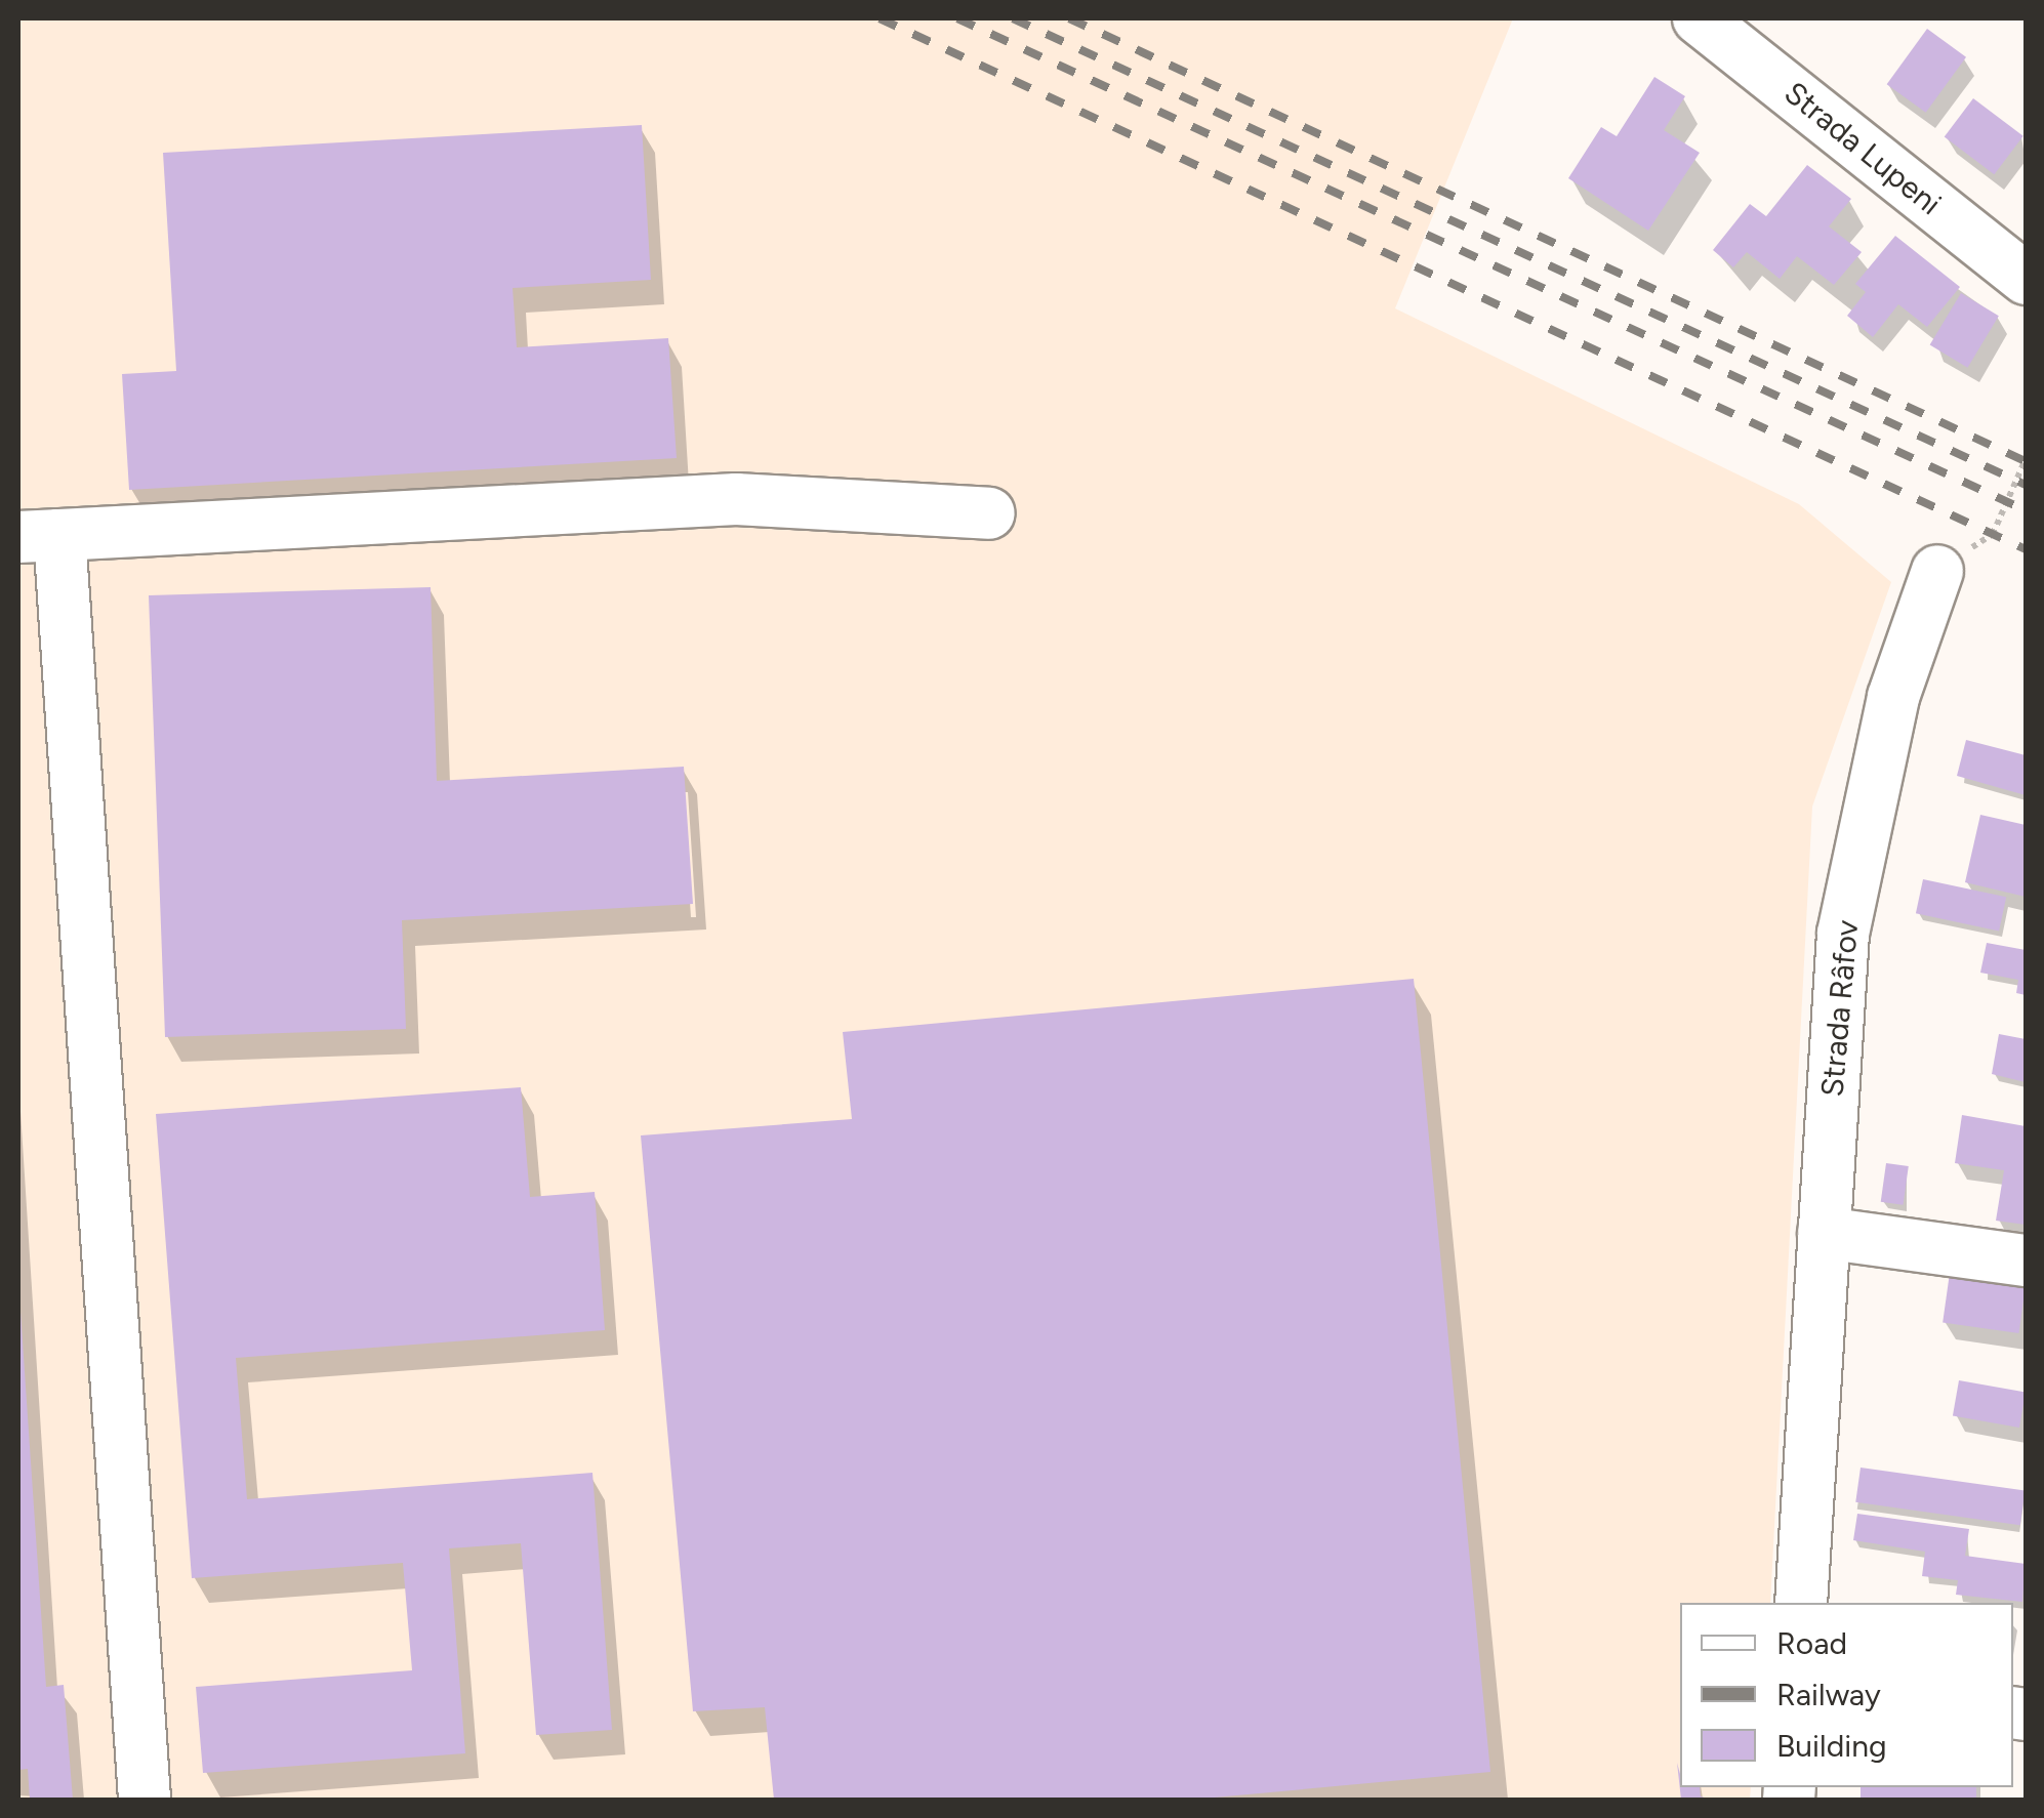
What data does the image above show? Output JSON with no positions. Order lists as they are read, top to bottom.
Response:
{
  "streets": {
    "street": ["Strada Lupeni", "Strada Râfov"]
  },
  "legend": ["Road", "Railway", "Building"]
}
